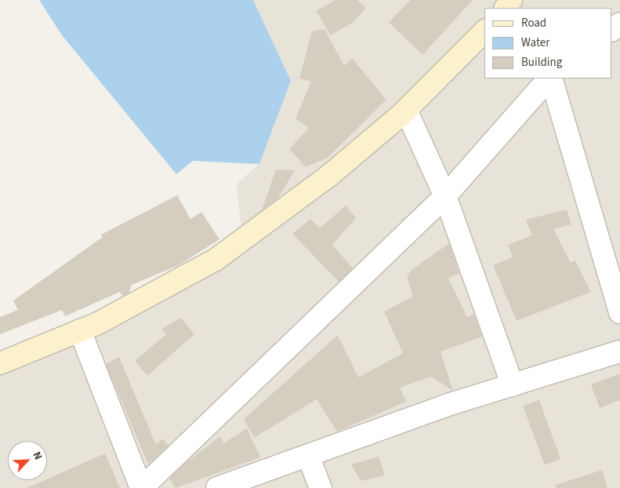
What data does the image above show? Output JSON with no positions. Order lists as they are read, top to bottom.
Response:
{
  "legend": ["Road", "Water", "Building"],
  "north": "top right"
}
